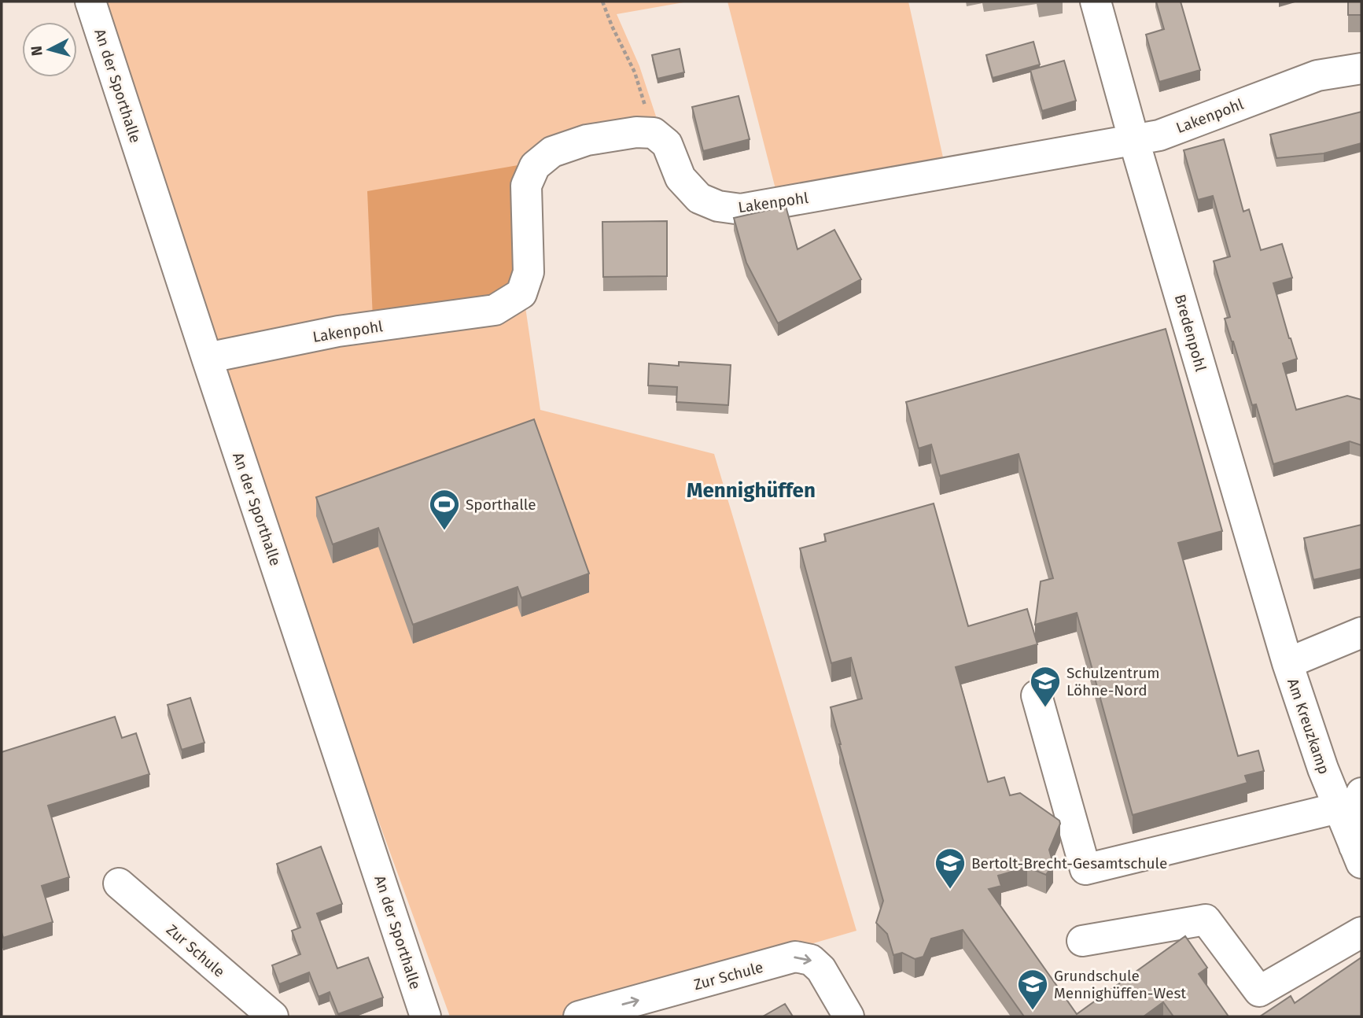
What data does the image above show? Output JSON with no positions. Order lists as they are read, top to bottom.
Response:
{
  "streets": {
    "street": [
      "An der Sporthalle",
      "Lakenpohl",
      "Bredenpohl",
      "Am Kreuzkamp",
      "Zur Schule"
    ]
  },
  "crossings": [
    ["An der Sporthalle", "Lakenpohl"],
    ["Lakenpohl", "Bredenpohl"],
    ["Bredenpohl", "Am Kreuzkamp"]
  ],
  "one_way": ["Zur Schule"],
  "districts": ["Mennighüffen"],
  "places": {
    "sports": ["Sporthalle"],
    "school or university": ["Schulzentrum Löhne-Nord", "Bertolt-Brecht-Gesamtschule", "Grundschule Mennighüffen-West"]
  },
  "north": "left"
}
